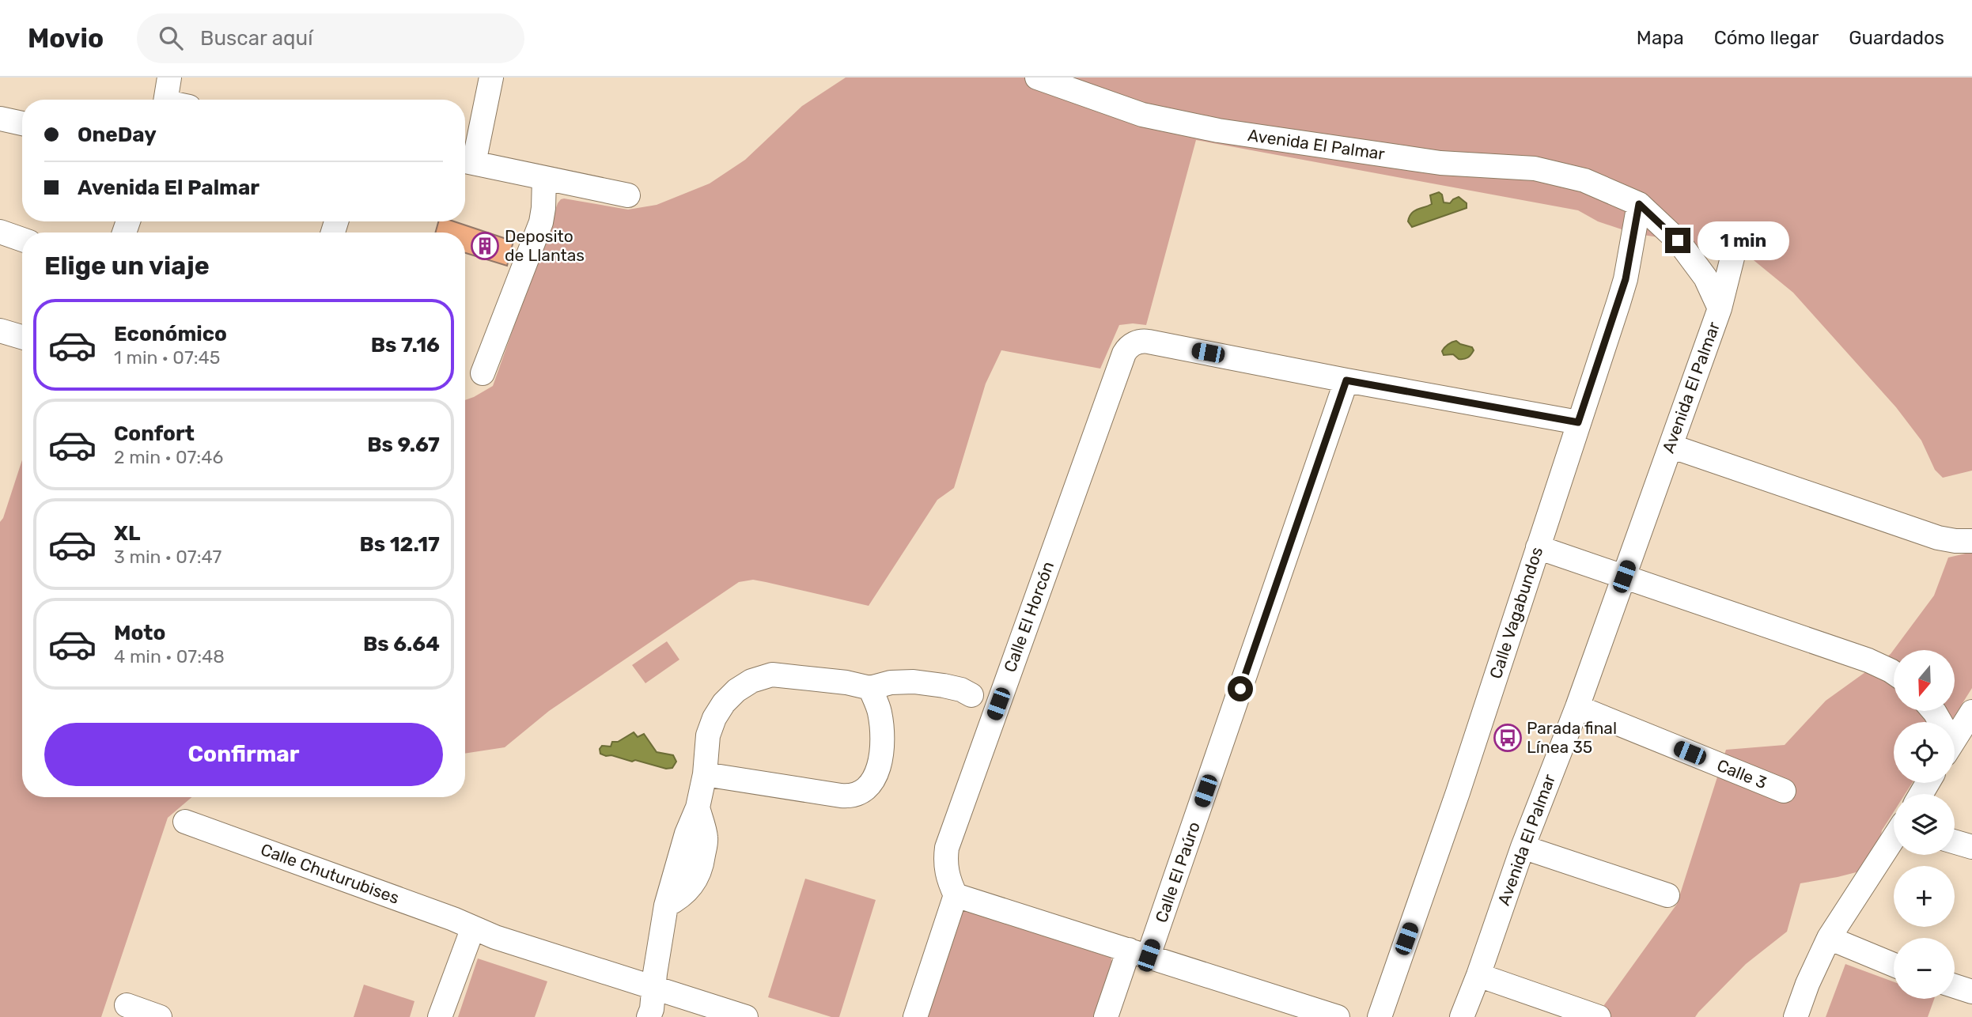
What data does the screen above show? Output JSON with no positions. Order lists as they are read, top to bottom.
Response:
{
  "streets": {
    "street": [
      "Avenida El Palmar",
      "Calle Vagabundos",
      "Calle El Horcón",
      "Calle 3",
      "Calle El Paúro",
      "Calle Chuturubises"
    ]
  },
  "crossings": [
    ["Avenida El Palmar", "Calle Vagabundos"],
    ["Avenida El Palmar", "Calle 3"],
    ["Calle El Horcón", "Calle El Paúro"]
  ],
  "places": {
    "building": ["Deposito de Llantas"],
    "bus stop": ["Parada final Línea 35"]
  },
  "north": "bottom",
  "page": {
    "header": "Movio",
    "search": "Buscar aquí",
    "nav": ["Mapa", "Cómo llegar", "Guardados"],
    "banner": ["OneDay", "Avenida El Palmar"],
    "bubble": "1 min",
    "heading": "Elige un viaje",
    "list": [
      {
        "name": "Económico",
        "note": "1 min · 07:45",
        "value": "Bs 7.16"
      },
      {
        "name": "Confort",
        "note": "2 min · 07:46",
        "value": "Bs 9.67"
      },
      {
        "name": "XL",
        "note": "3 min · 07:47",
        "value": "Bs 12.17"
      },
      {
        "name": "Moto",
        "note": "4 min · 07:48",
        "value": "Bs 6.64"
      }
    ],
    "map_buttons": ["+", "−"],
    "buttons": "Confirmar"
  }
}
